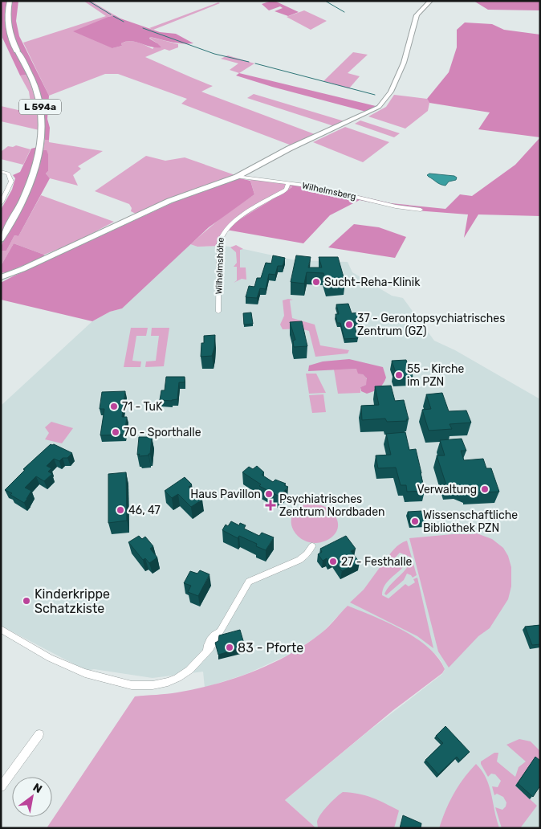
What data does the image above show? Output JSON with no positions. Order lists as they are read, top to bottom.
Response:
{
  "streets": {
    "highway": ["L 594a"],
    "street": ["Wilhelmsberg", "Wilhelmshöhe"]
  },
  "crossings": [
    ["Wilhelmsberg", "Wilhelmshöhe"]
  ],
  "places": {
    "other": [
      "Sucht-Reha-Klinik",
      "37 - Gerontopsychiatrisches Zentrum (GZ)",
      "55 - Kirche im PZN",
      "71 - TuK",
      "70 - Sporthalle",
      "Verwaltung",
      "Haus Pavillon",
      "46, 47",
      "Wissenschaftliche Bibliothek PZN",
      "27 - Festhalle",
      "Kinderkrippe Schatzkiste",
      "83 - Pforte"
    ],
    "health": ["Psychiatrisches Zentrum Nordbaden"]
  },
  "north": "top right"
}
